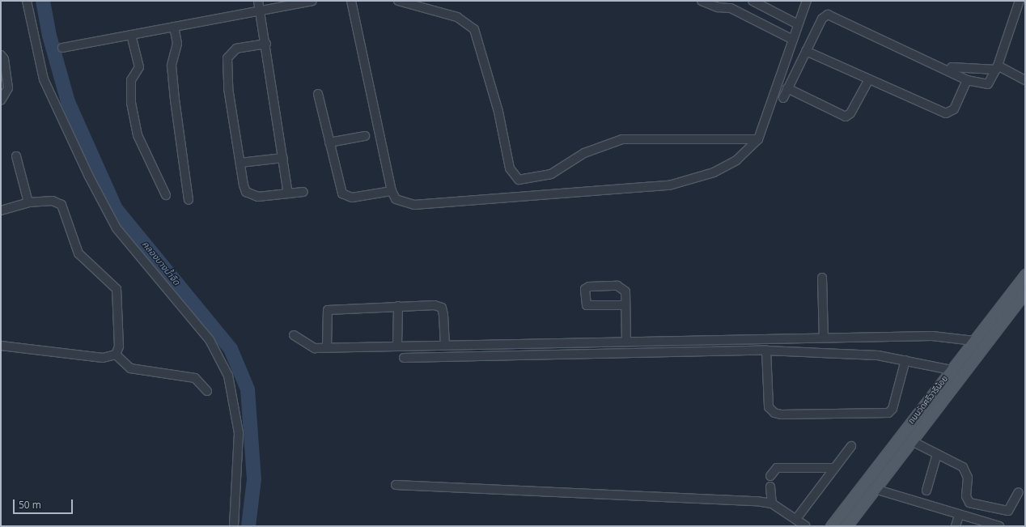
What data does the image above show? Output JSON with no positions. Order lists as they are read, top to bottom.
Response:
{
  "streets": {
    "main road": ["ถนนวัดศรีวารีน้อย"]
  },
  "water": ["คลองบางน้ำจืด"],
  "scale_bar": "50 m"
}
